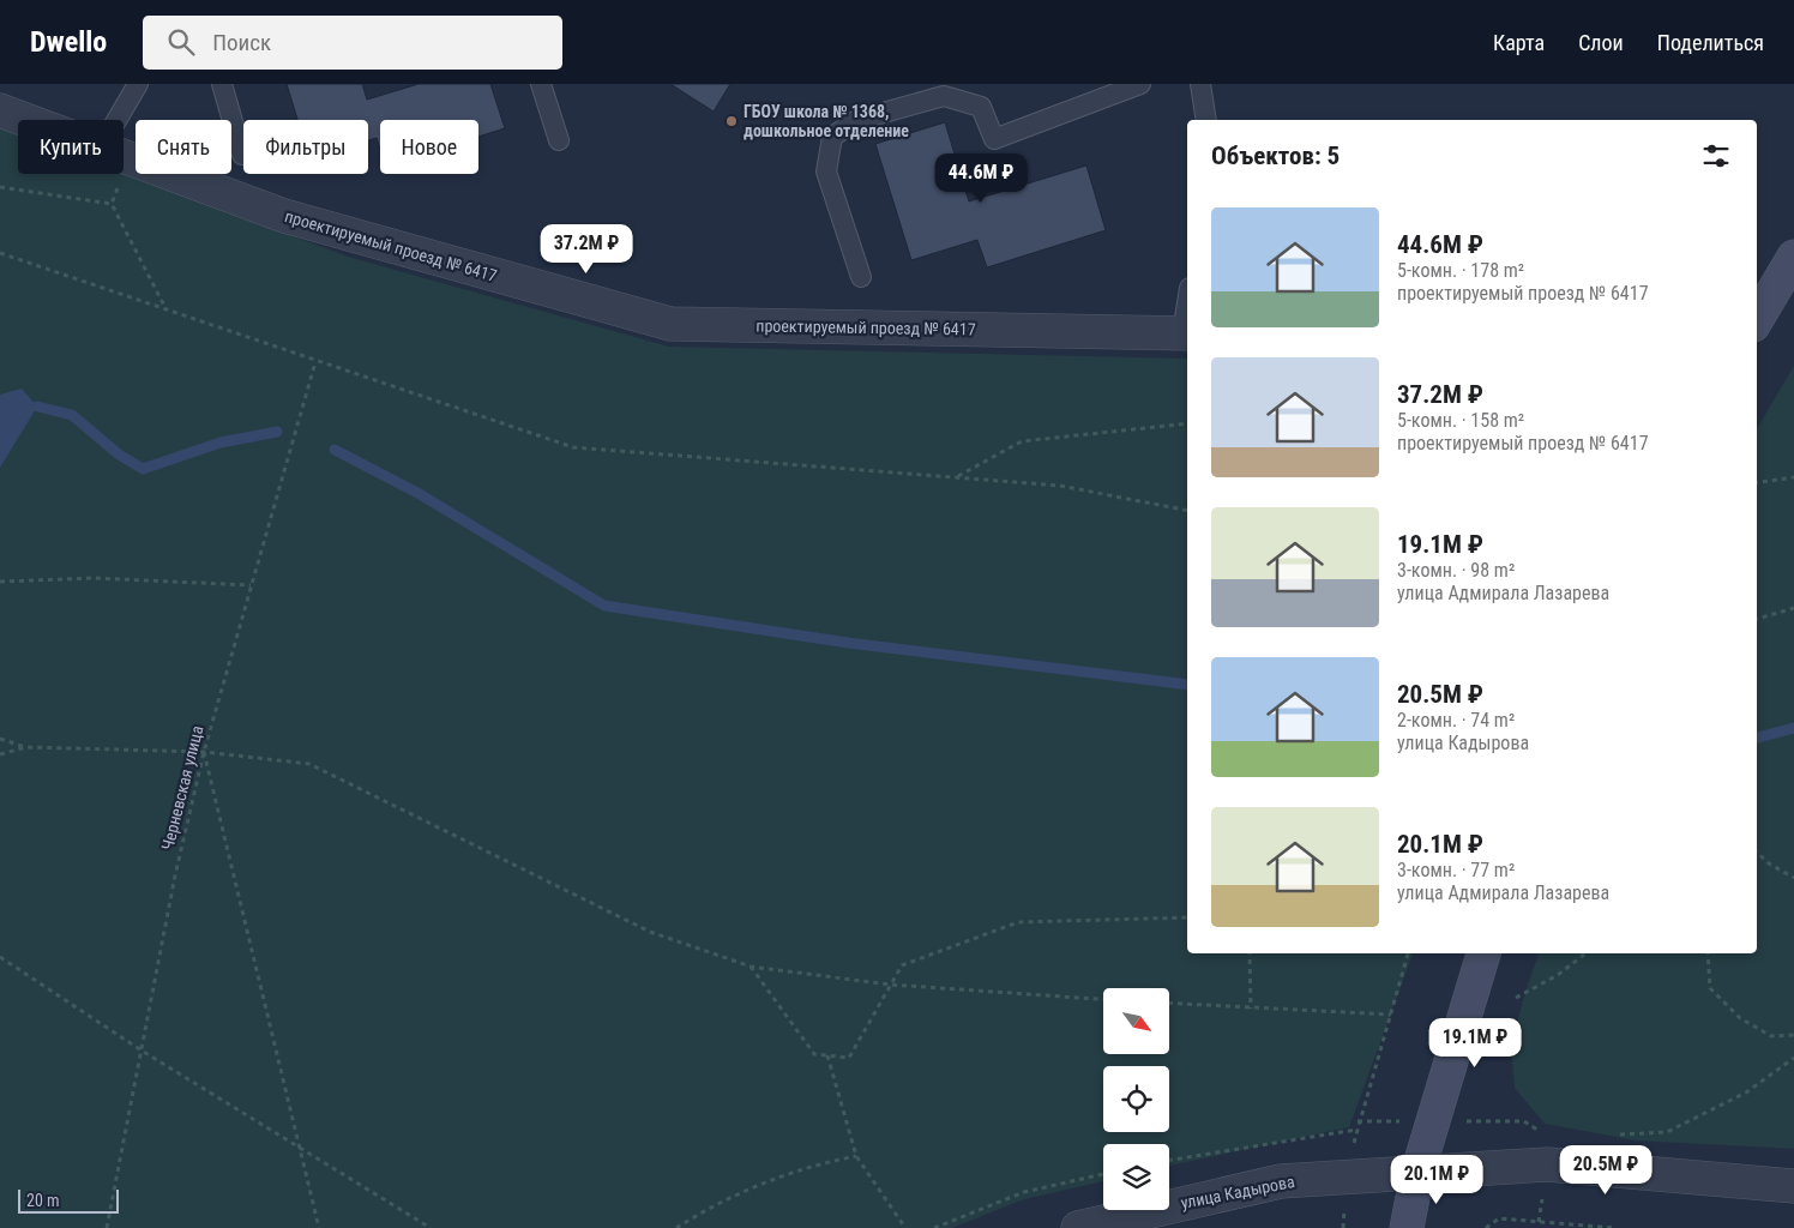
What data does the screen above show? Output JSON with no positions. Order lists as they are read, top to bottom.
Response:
{
  "streets": {
    "street": ["проектируемый проезд № 6417", "улица Кадырова"],
    "path": ["Черневская улица"]
  },
  "places": ["ГБОУ школа № 1368, дошкольное отделение"],
  "scale_bar": "20 m",
  "north": "bottom right",
  "page": {
    "header": "Dwello",
    "search": "Поиск",
    "nav": ["Карта", "Слои", "Поделиться"],
    "chip": [
      "Купить",
      "Снять",
      "Фильтры",
      "Новое"
    ],
    "heading": "Объектов: 5",
    "price": [
      "44.6M ₽",
      "37.2M ₽",
      "19.1M ₽",
      "20.5M ₽",
      "20.1M ₽"
    ],
    "list": [
      {
        "name": "44.6M ₽",
        "note": "5-комн. · 178 m² · проектируемый проезд № 6417"
      },
      {
        "name": "37.2M ₽",
        "note": "5-комн. · 158 m² · проектируемый проезд № 6417"
      },
      {
        "name": "19.1M ₽",
        "note": "3-комн. · 98 m² · улица Адмирала Лазарева"
      },
      {
        "name": "20.5M ₽",
        "note": "2-комн. · 74 m² · улица Кадырова"
      },
      {
        "name": "20.1M ₽",
        "note": "3-комн. · 77 m² · улица Адмирала Лазарева"
      }
    ],
    "scale": "20 m"
  }
}
